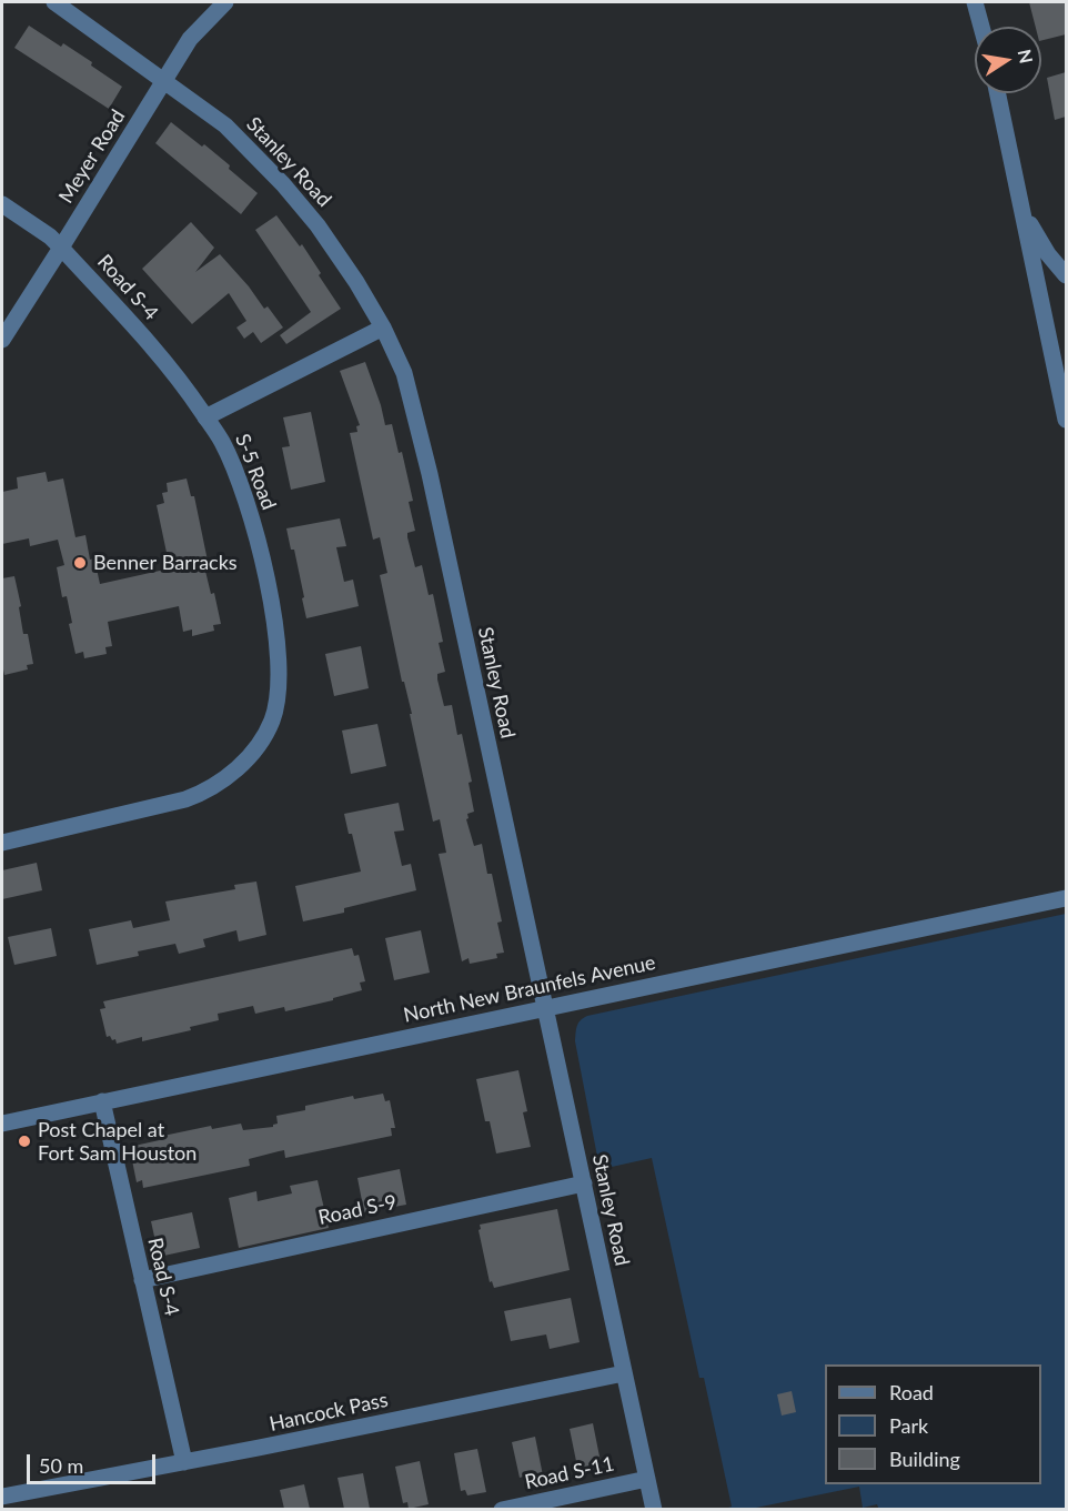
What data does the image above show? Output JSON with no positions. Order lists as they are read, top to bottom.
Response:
{
  "streets": {
    "street": [
      "Meyer Road",
      "Stanley Road",
      "Road S-4",
      "S-5 Road",
      "North New Braunfels Avenue",
      "Road S-9",
      "Hancock Pass",
      "Road S-11"
    ]
  },
  "crossings": [
    ["Meyer Road", "Stanley Road"],
    ["Meyer Road", "Road S-4"],
    ["Stanley Road", "North New Braunfels Avenue"],
    ["Stanley Road", "Road S-9"],
    ["Stanley Road", "Hancock Pass"],
    ["Stanley Road", "Road S-11"],
    ["Road S-4", "S-5 Road"],
    ["Road S-4", "North New Braunfels Avenue"],
    ["Road S-4", "Road S-9"],
    ["Road S-4", "Hancock Pass"]
  ],
  "places": ["Benner Barracks", "Post Chapel at Fort Sam Houston"],
  "legend": ["Road", "Park", "Building"],
  "scale_bar": "50 m",
  "north": "right"
}
